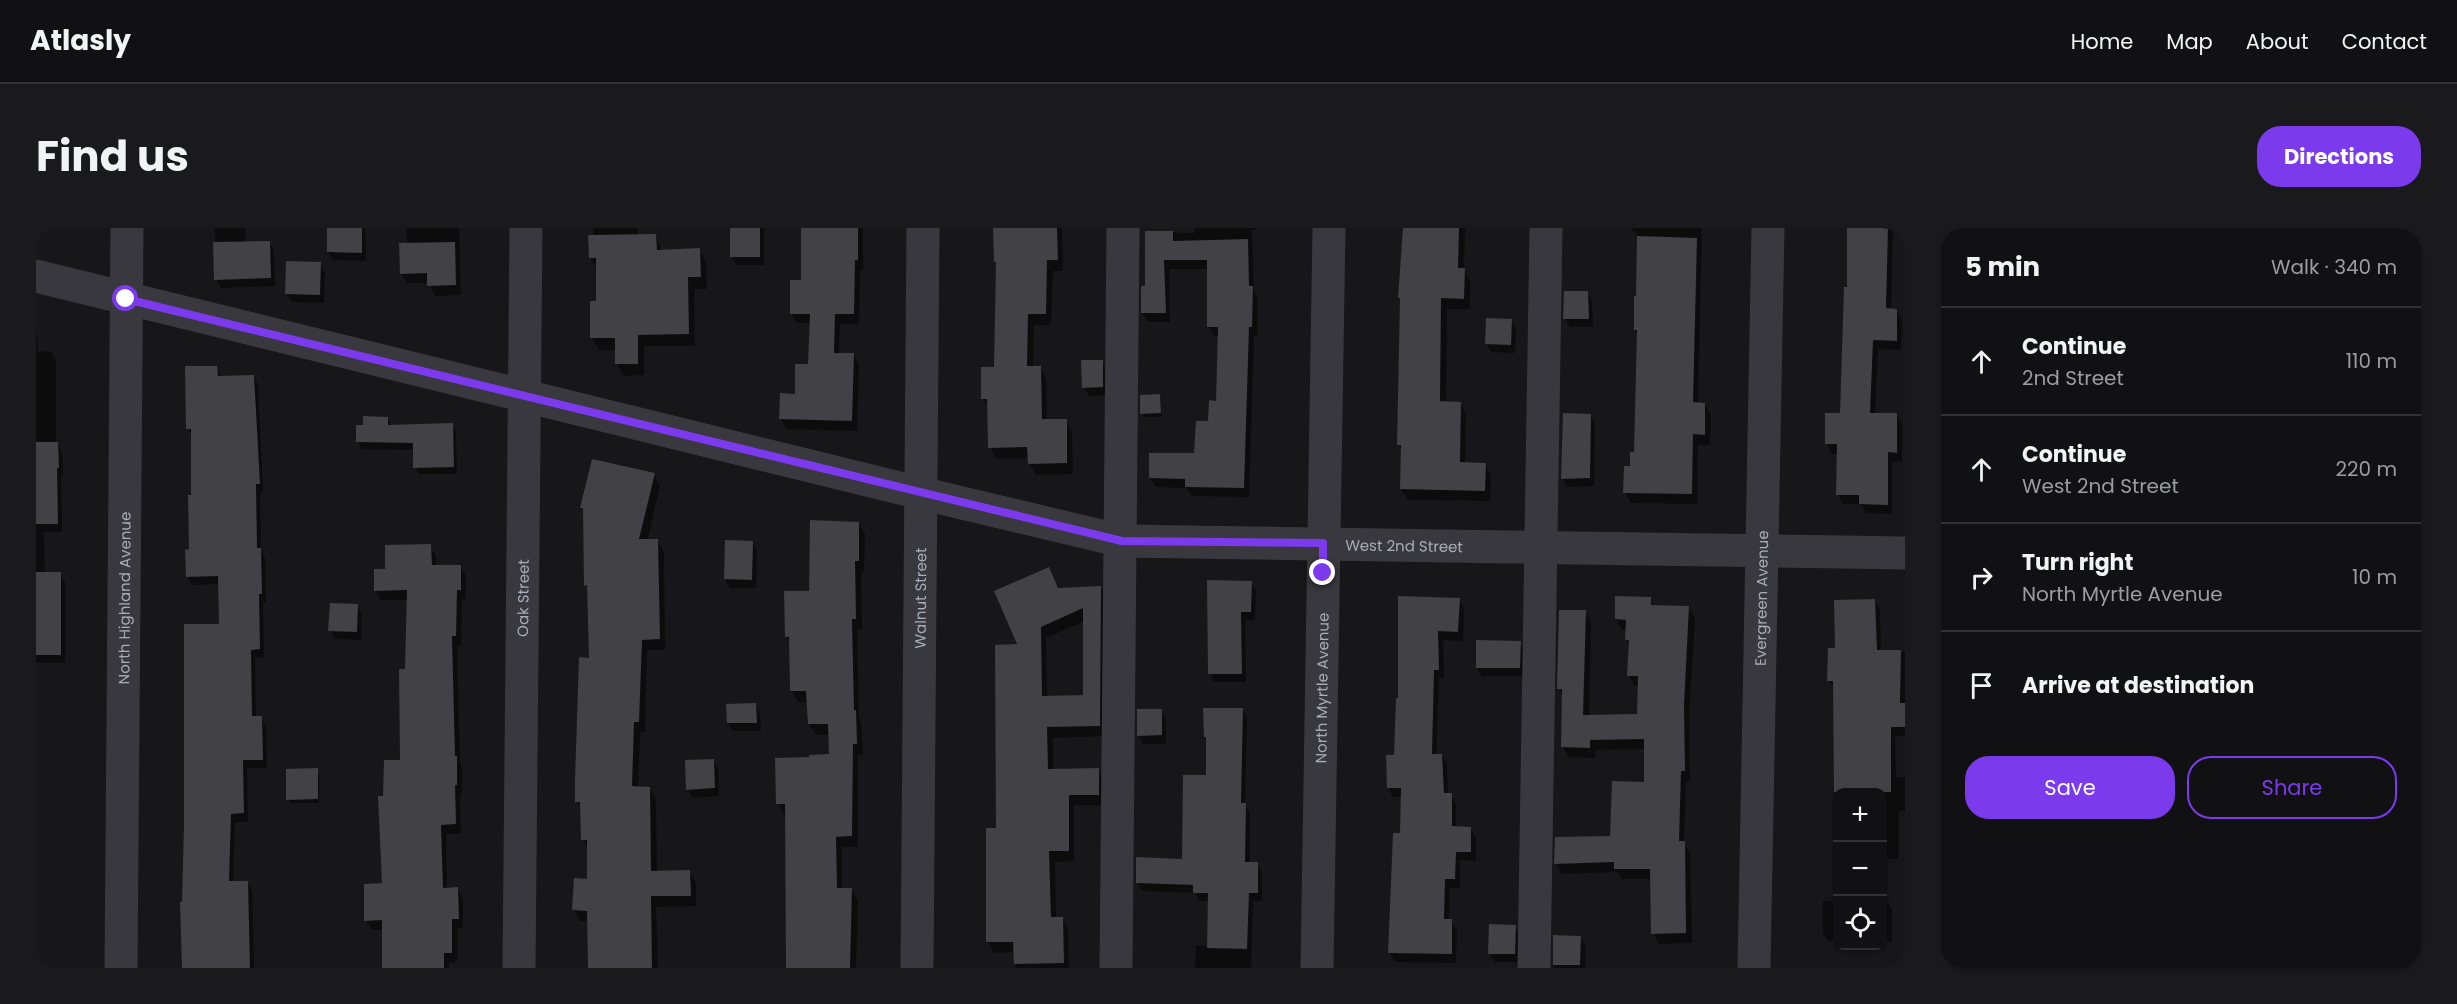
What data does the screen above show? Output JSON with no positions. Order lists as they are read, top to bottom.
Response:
{
  "streets": {
    "street": [
      "West 2nd Street",
      "North Highland Avenue",
      "Oak Street",
      "Walnut Street",
      "Evergreen Avenue",
      "North Myrtle Avenue"
    ]
  },
  "crossings": [
    ["West 2nd Street", "North Highland Avenue"],
    ["West 2nd Street", "Oak Street"],
    ["West 2nd Street", "Walnut Street"],
    ["West 2nd Street", "Evergreen Avenue"],
    ["West 2nd Street", "North Myrtle Avenue"]
  ],
  "page": {
    "header": "Atlasly",
    "nav": [
      "Home",
      "Map",
      "About",
      "Contact"
    ],
    "title": "Find us",
    "buttons": [
      "Directions",
      ["Save", "Share"]
    ],
    "heading": ["5 min", "Walk · 340 m"],
    "list": [
      ["Continue", "2nd Street", "110 m"],
      ["Continue", "West 2nd Street", "220 m"],
      ["Turn right", "North Myrtle Avenue", "10 m"],
      "Arrive at destination"
    ],
    "map_buttons": ["+", "−"]
  }
}
